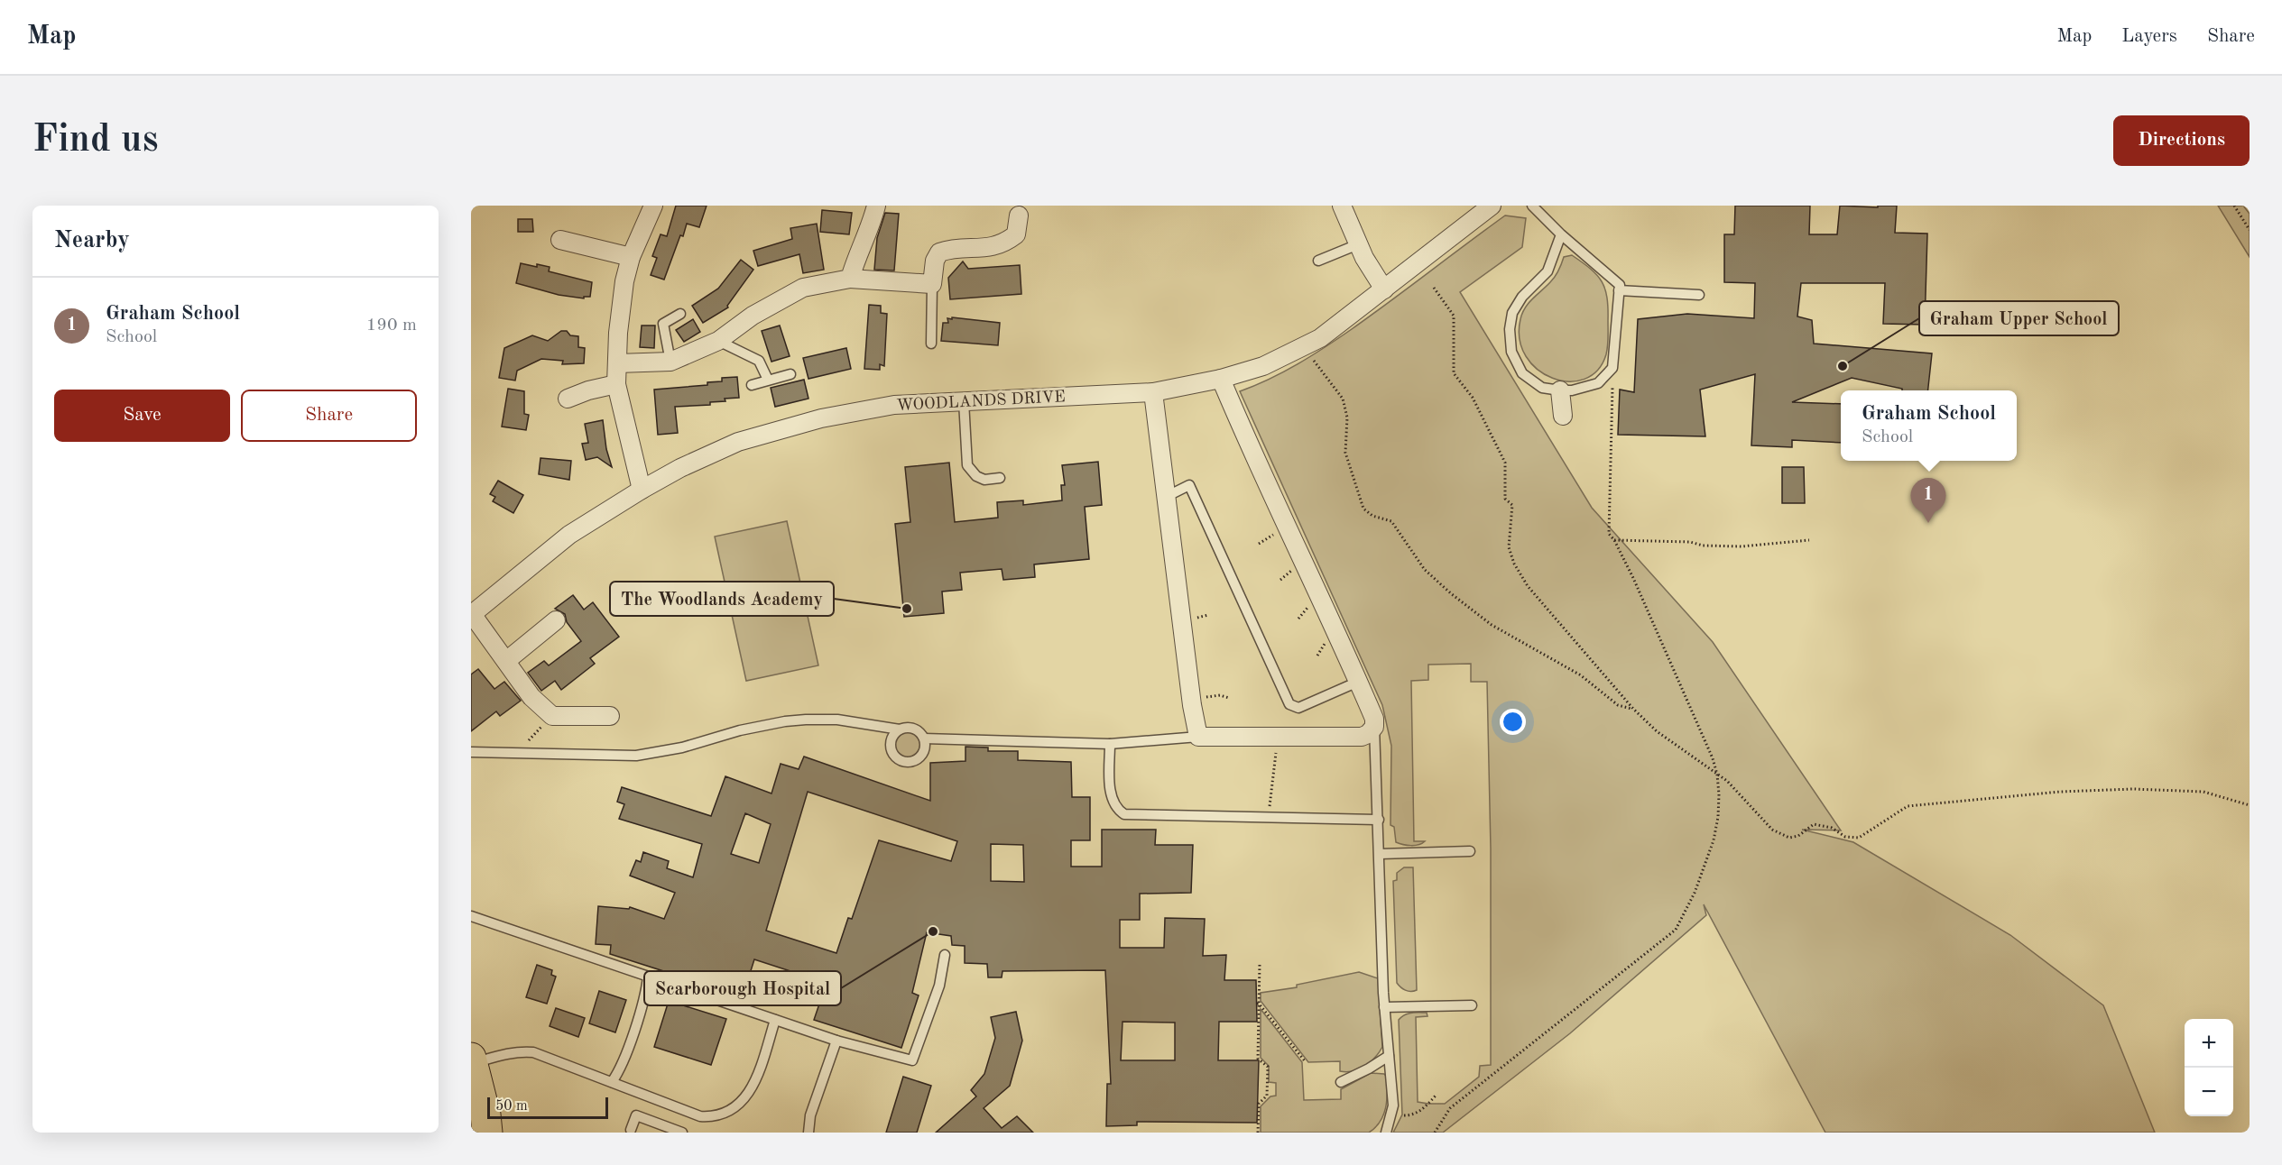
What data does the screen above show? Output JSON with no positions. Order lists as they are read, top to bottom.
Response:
{
  "streets": {
    "street": ["WOODLANDS DRIVE"]
  },
  "places": ["Graham Upper School", "The Woodlands Academy", "Scarborough Hospital"],
  "scale_bar": "50 m",
  "page": {
    "header": "Map",
    "nav": ["Map", "Layers", "Share"],
    "buttons": [
      "Directions",
      ["Save", "Share"]
    ],
    "title": "Find us",
    "heading": "Nearby",
    "list": [
      {
        "mark": "1",
        "name": "Graham School",
        "note": "School",
        "value": "190 m"
      }
    ],
    "popup": ["Graham School", "School"],
    "pins": "1",
    "map_buttons": ["+", "−"],
    "scale": "50 m"
  }
}
